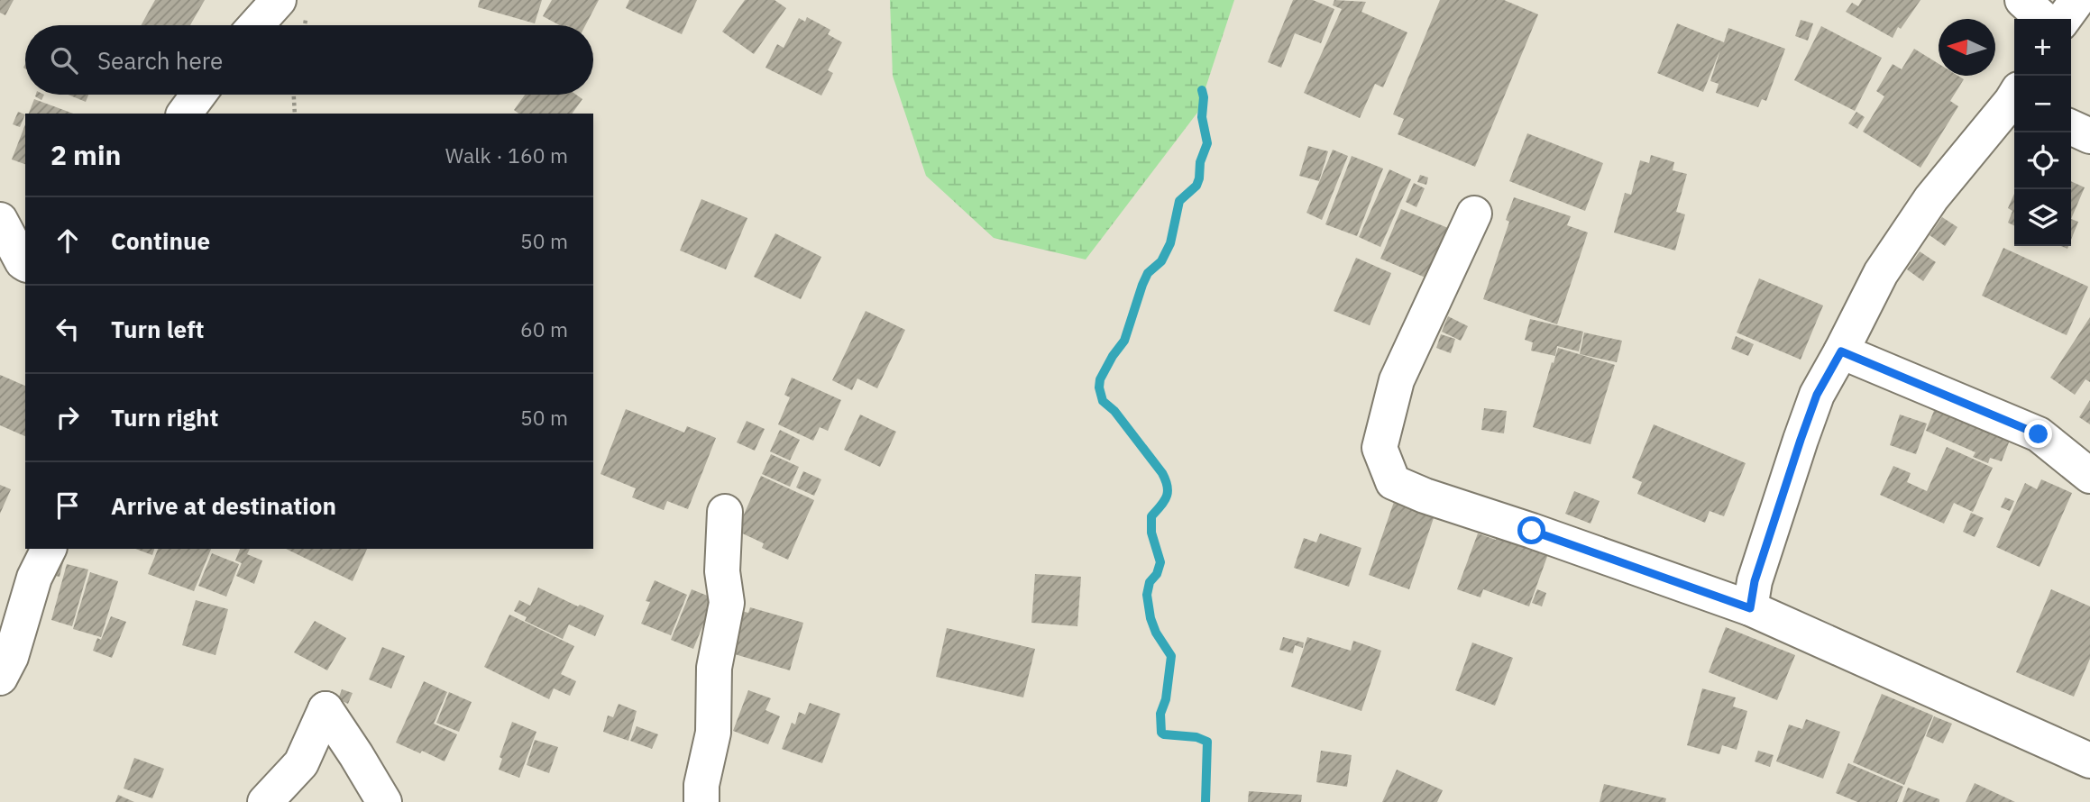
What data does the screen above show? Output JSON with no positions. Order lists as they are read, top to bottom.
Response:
{
  "north": "left",
  "page": {
    "map_buttons": ["+", "−"],
    "search": "Search here",
    "heading": ["2 min", "Walk · 160 m"],
    "list": [
      ["Continue", "50 m"],
      ["Turn left", "60 m"],
      ["Turn right", "50 m"],
      "Arrive at destination"
    ]
  }
}
